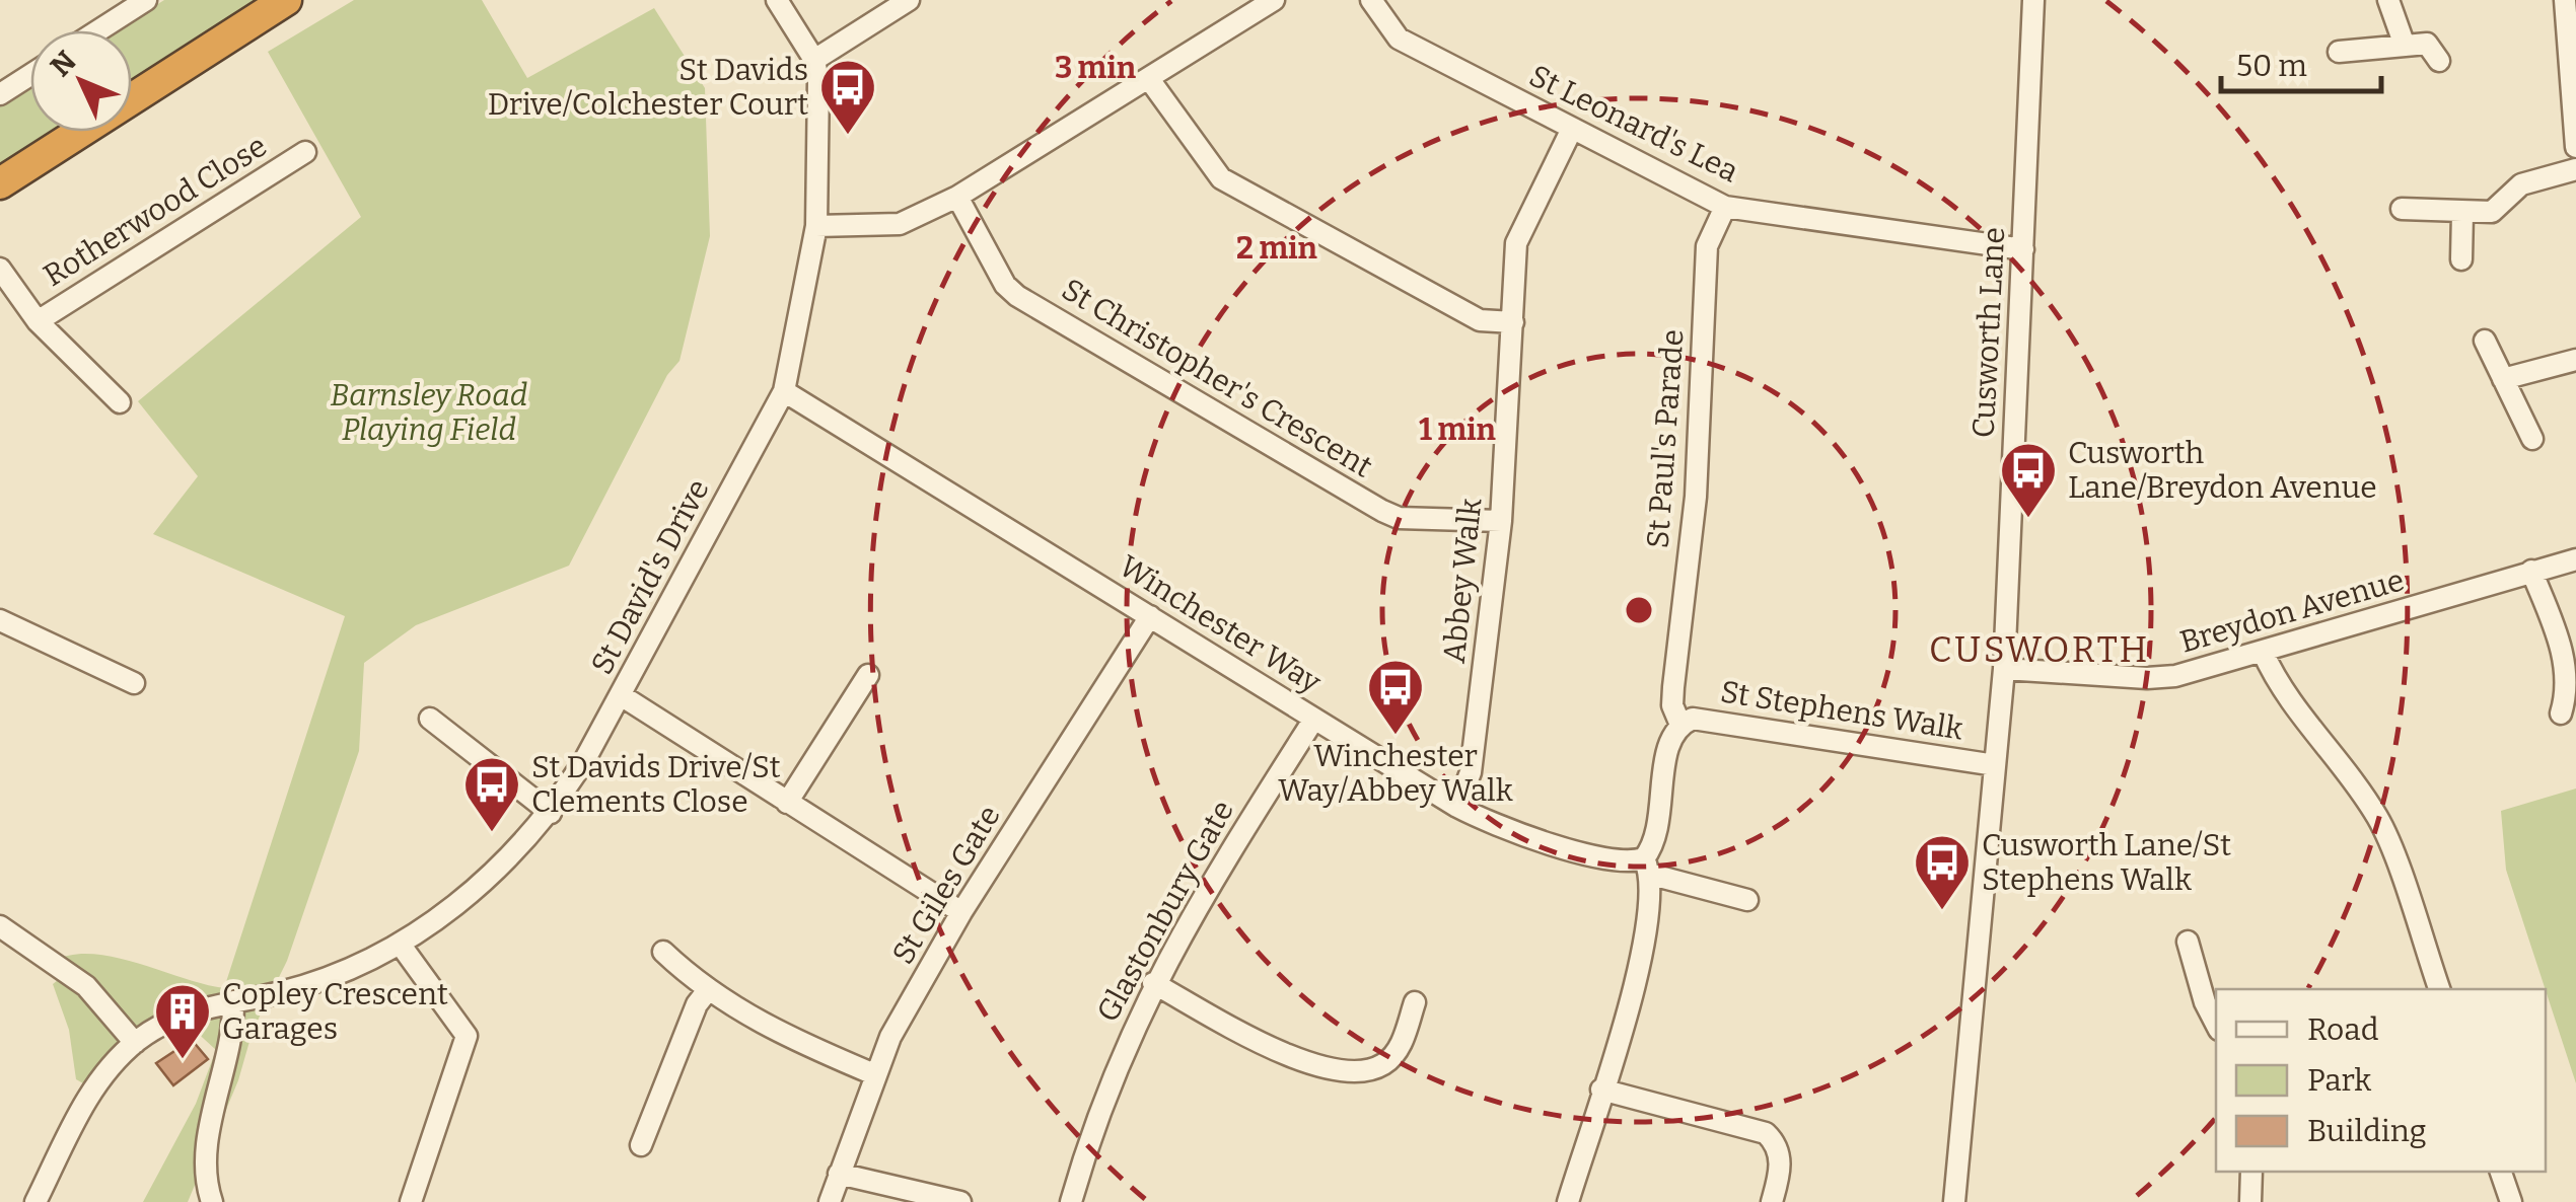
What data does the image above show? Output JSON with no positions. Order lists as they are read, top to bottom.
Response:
{
  "streets": {
    "street": [
      "St Leonard's Lea",
      "Rotherwood Close",
      "Cusworth Lane",
      "St Christopher's Crescent",
      "St Paul's Parade",
      "St David's Drive",
      "Abbey Walk",
      "Breydon Avenue",
      "Winchester Way",
      "St Stephens Walk",
      "St Giles Gate",
      "Glastonbury Gate"
    ]
  },
  "crossings": [
    ["St Leonard's Lea", "Cusworth Lane"],
    ["St Leonard's Lea", "St Paul's Parade"],
    ["St Leonard's Lea", "Abbey Walk"],
    ["Cusworth Lane", "Breydon Avenue"],
    ["Cusworth Lane", "St Stephens Walk"],
    ["St Christopher's Crescent", "Abbey Walk"],
    ["St Paul's Parade", "Winchester Way"],
    ["St Paul's Parade", "St Stephens Walk"],
    ["St David's Drive", "Winchester Way"],
    ["Abbey Walk", "Winchester Way"],
    ["Winchester Way", "St Giles Gate"],
    ["Winchester Way", "Glastonbury Gate"]
  ],
  "districts": ["CUSWORTH"],
  "parks": ["Barnsley Road Playing Field"],
  "places": {
    "bus stop": [
      "St Davids Drive/Colchester Court",
      "Cusworth Lane/Breydon Avenue",
      "Winchester Way/Abbey Walk",
      "St Davids Drive/St Clements Close",
      "Cusworth Lane/St Stephens Walk"
    ],
    "building": ["Copley Crescent Garages"]
  },
  "legend": ["Road", "Park", "Building"],
  "scale_bar": "50 m",
  "north": "top left",
  "rings": ["3 min", "2 min", "1 min"]
}
